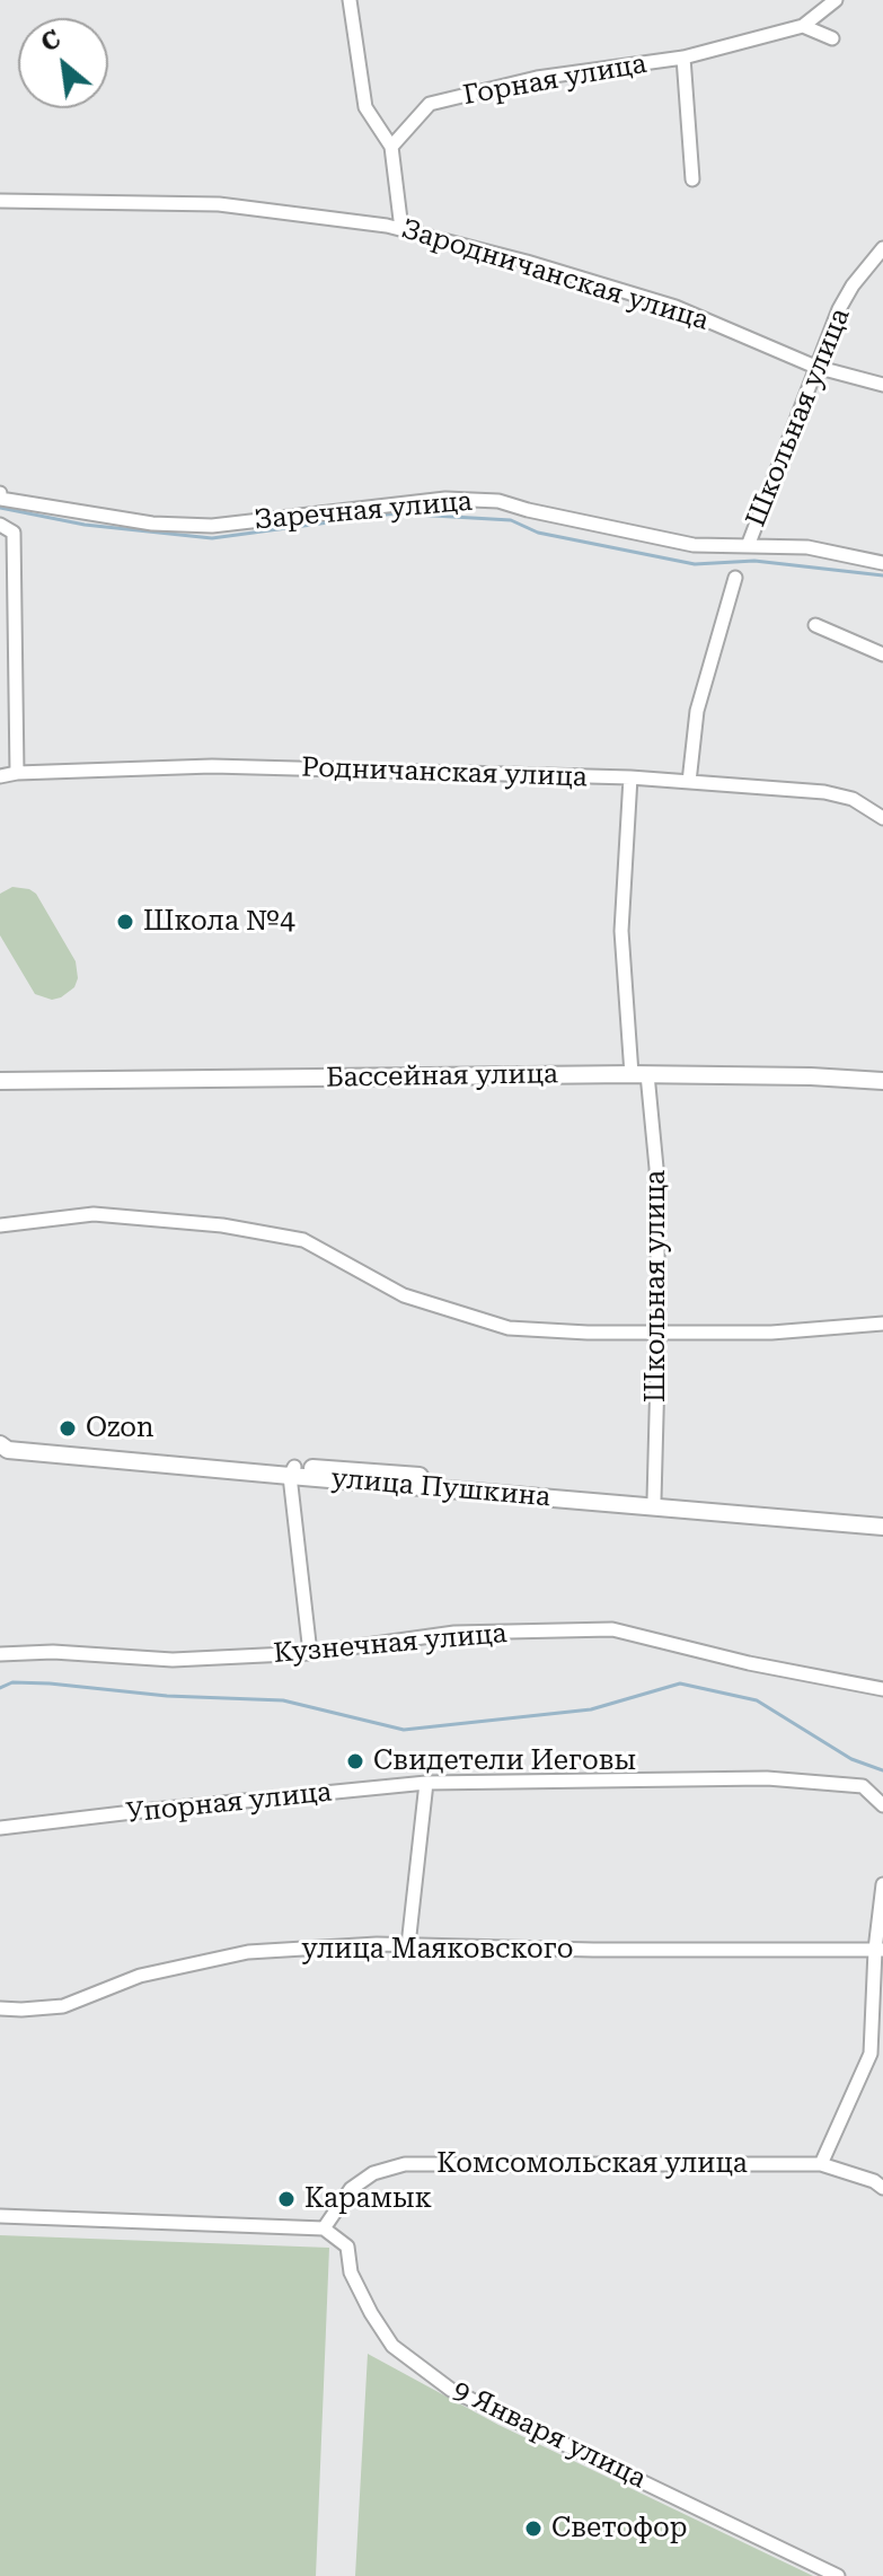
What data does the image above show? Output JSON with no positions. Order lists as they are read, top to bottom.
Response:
{
  "streets": {
    "street": [
      "Горная улица",
      "Зародничанская улица",
      "Школьная улица",
      "Заречная улица",
      "Родничанская улица",
      "Бассейная улица",
      "улица Пушкина",
      "Кузнечная улица",
      "Упорная улица",
      "улица Маяковского",
      "Комсомольская улица",
      "9 Января улица"
    ]
  },
  "crossings": [
    ["Зародничанская улица", "Школьная улица"],
    ["Школьная улица", "Заречная улица"],
    ["Школьная улица", "Родничанская улица"],
    ["Школьная улица", "Бассейная улица"],
    ["Школьная улица", "улица Пушкина"],
    ["Комсомольская улица", "9 Января улица"]
  ],
  "places": [
    "Школа №4",
    "Ozon",
    "Свидетели Иеговы",
    "Карамык",
    "Светофор"
  ],
  "north": "top left"
}
